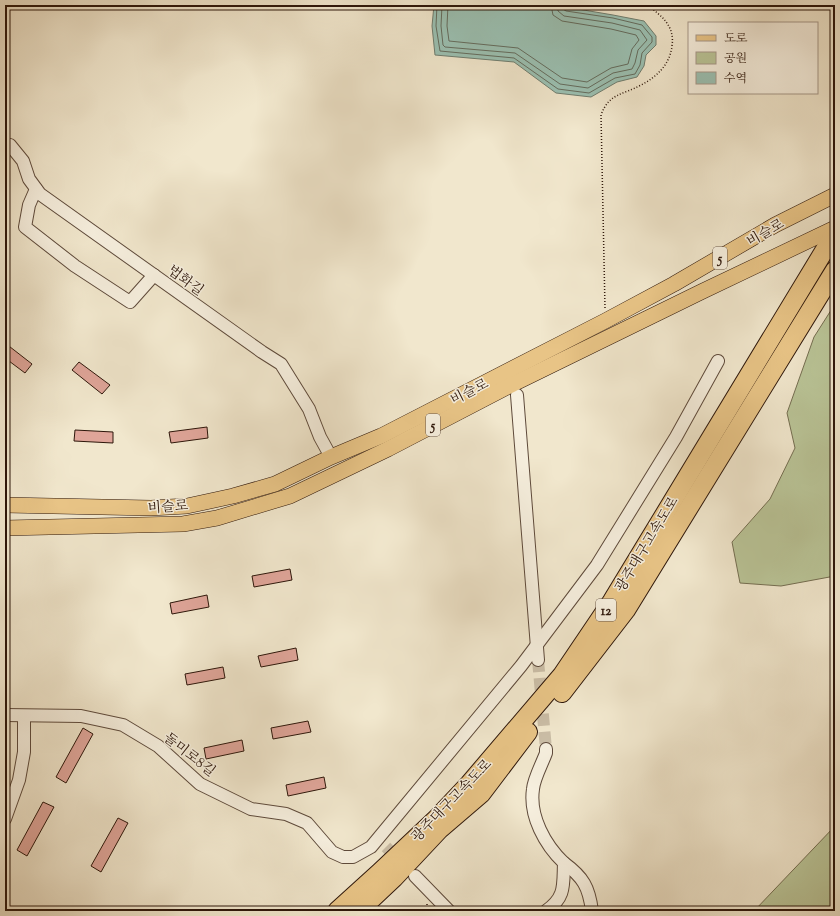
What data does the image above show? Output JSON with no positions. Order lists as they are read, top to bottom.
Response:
{
  "streets": {
    "highway": ["광주대구고속도로", "12"],
    "main road": ["비슬로", "5"],
    "street": ["법화길", "돌미로8길"]
  },
  "crossings": [
    ["비슬로", "법화길"]
  ],
  "legend": ["도로", "공원", "수역"]
}
